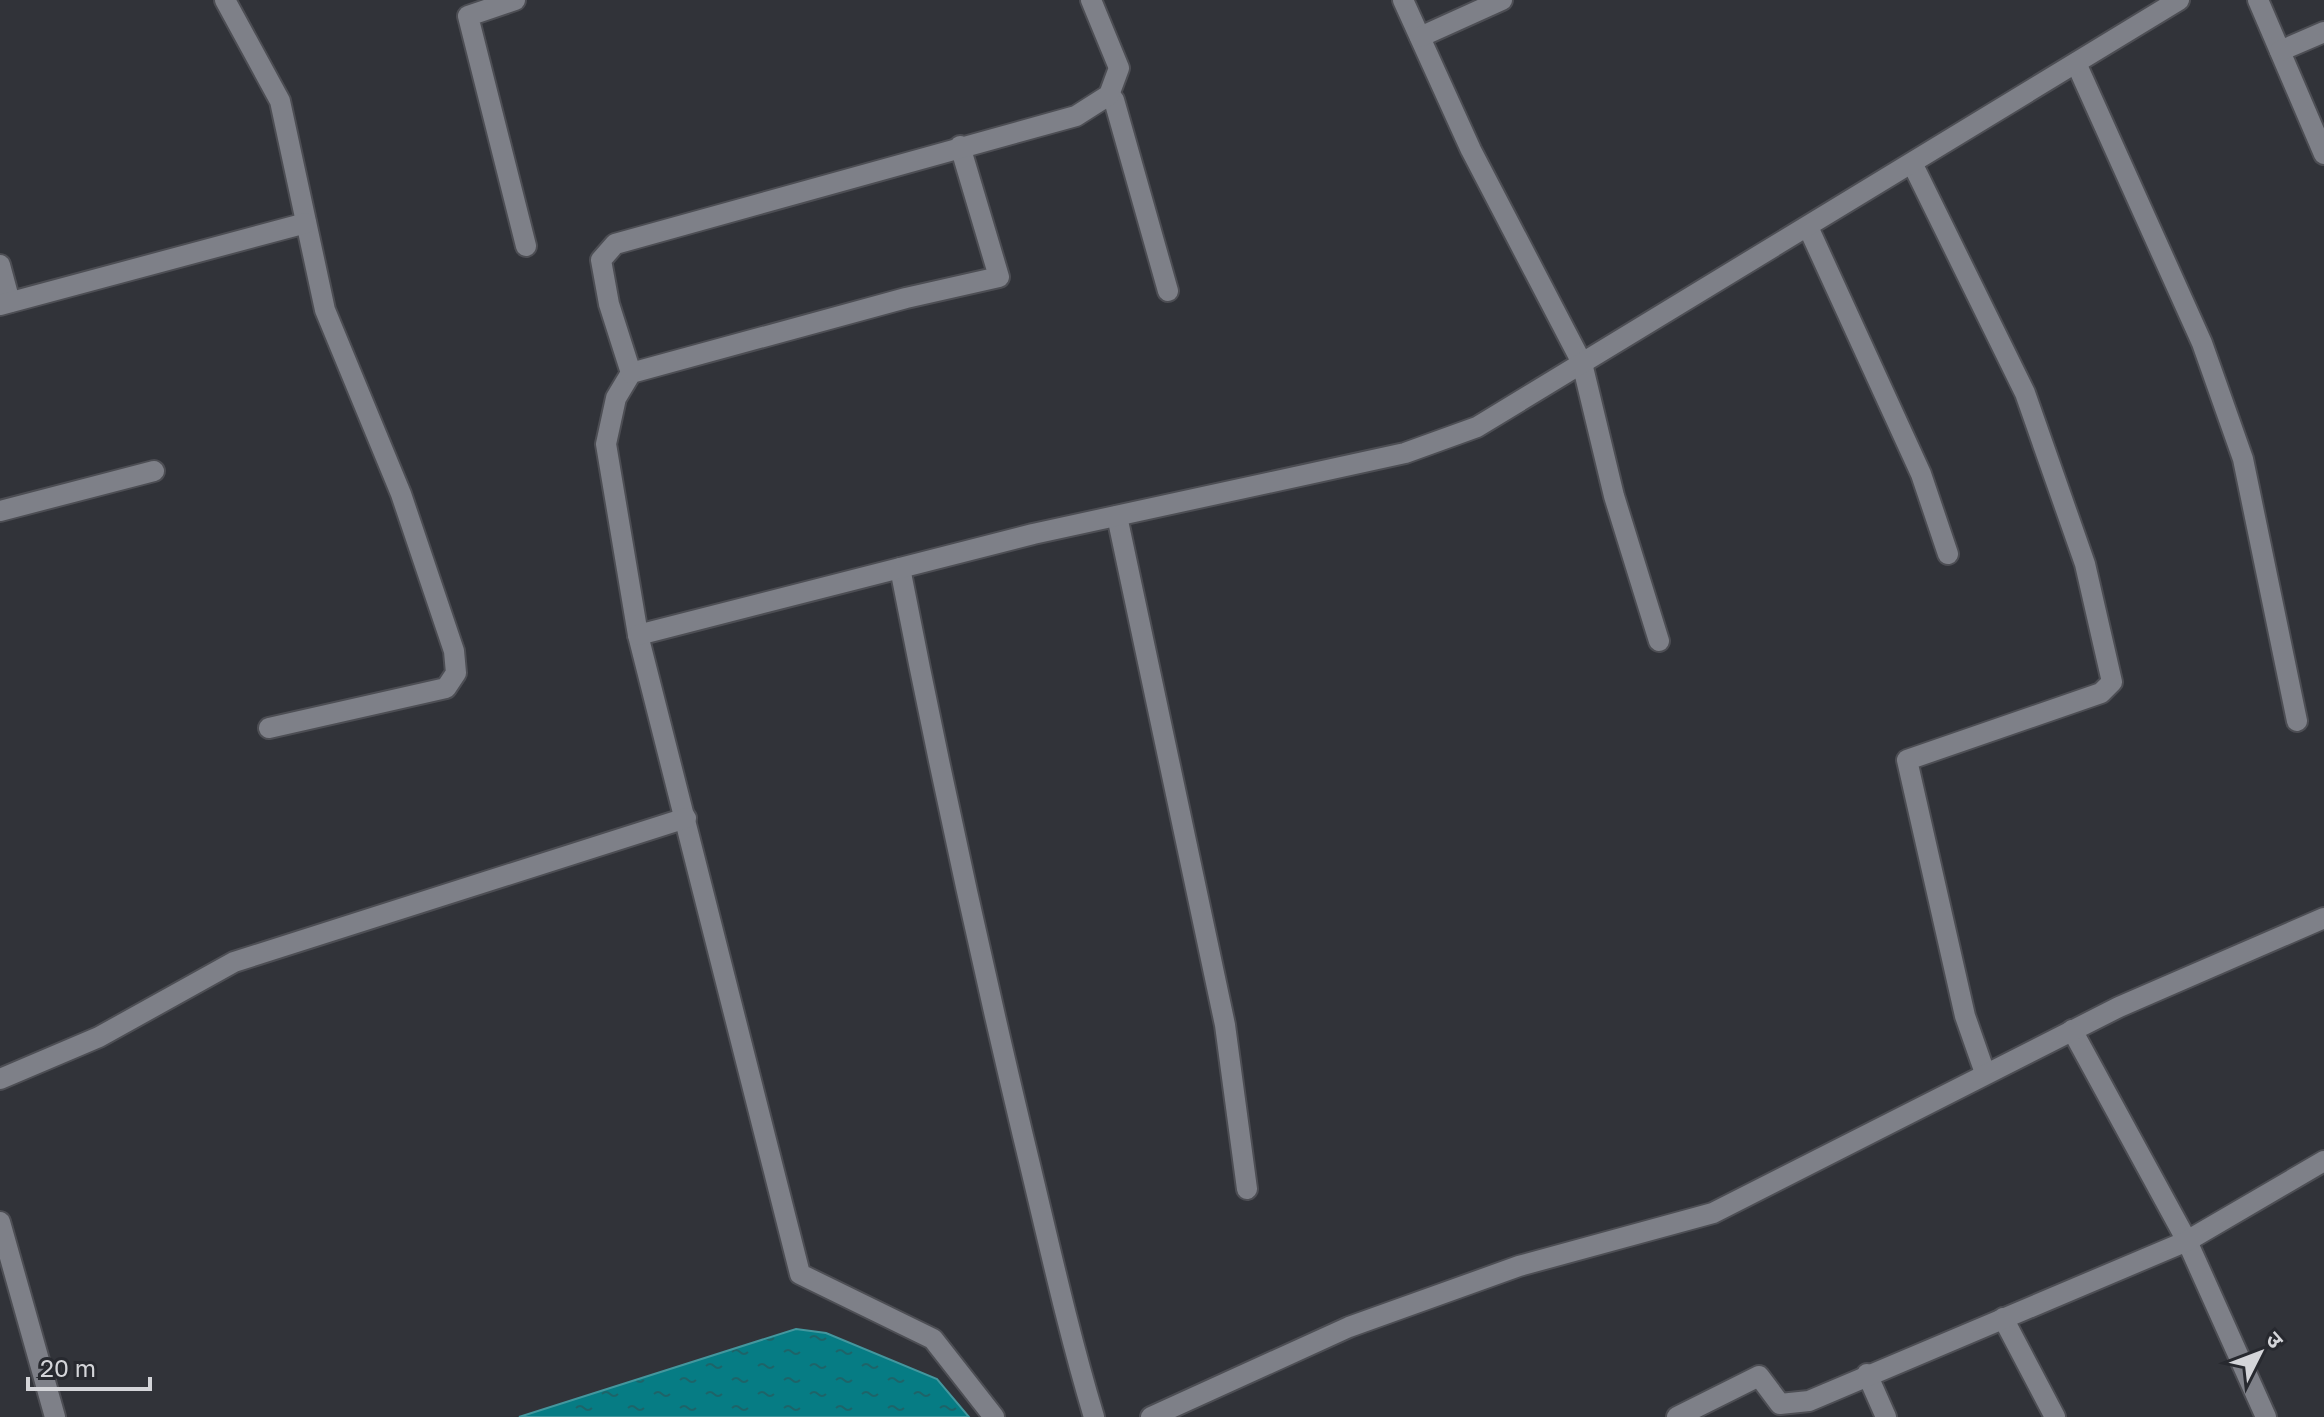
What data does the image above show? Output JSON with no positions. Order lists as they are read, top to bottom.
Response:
{
  "scale_bar": "20 m",
  "north": "top right"
}
